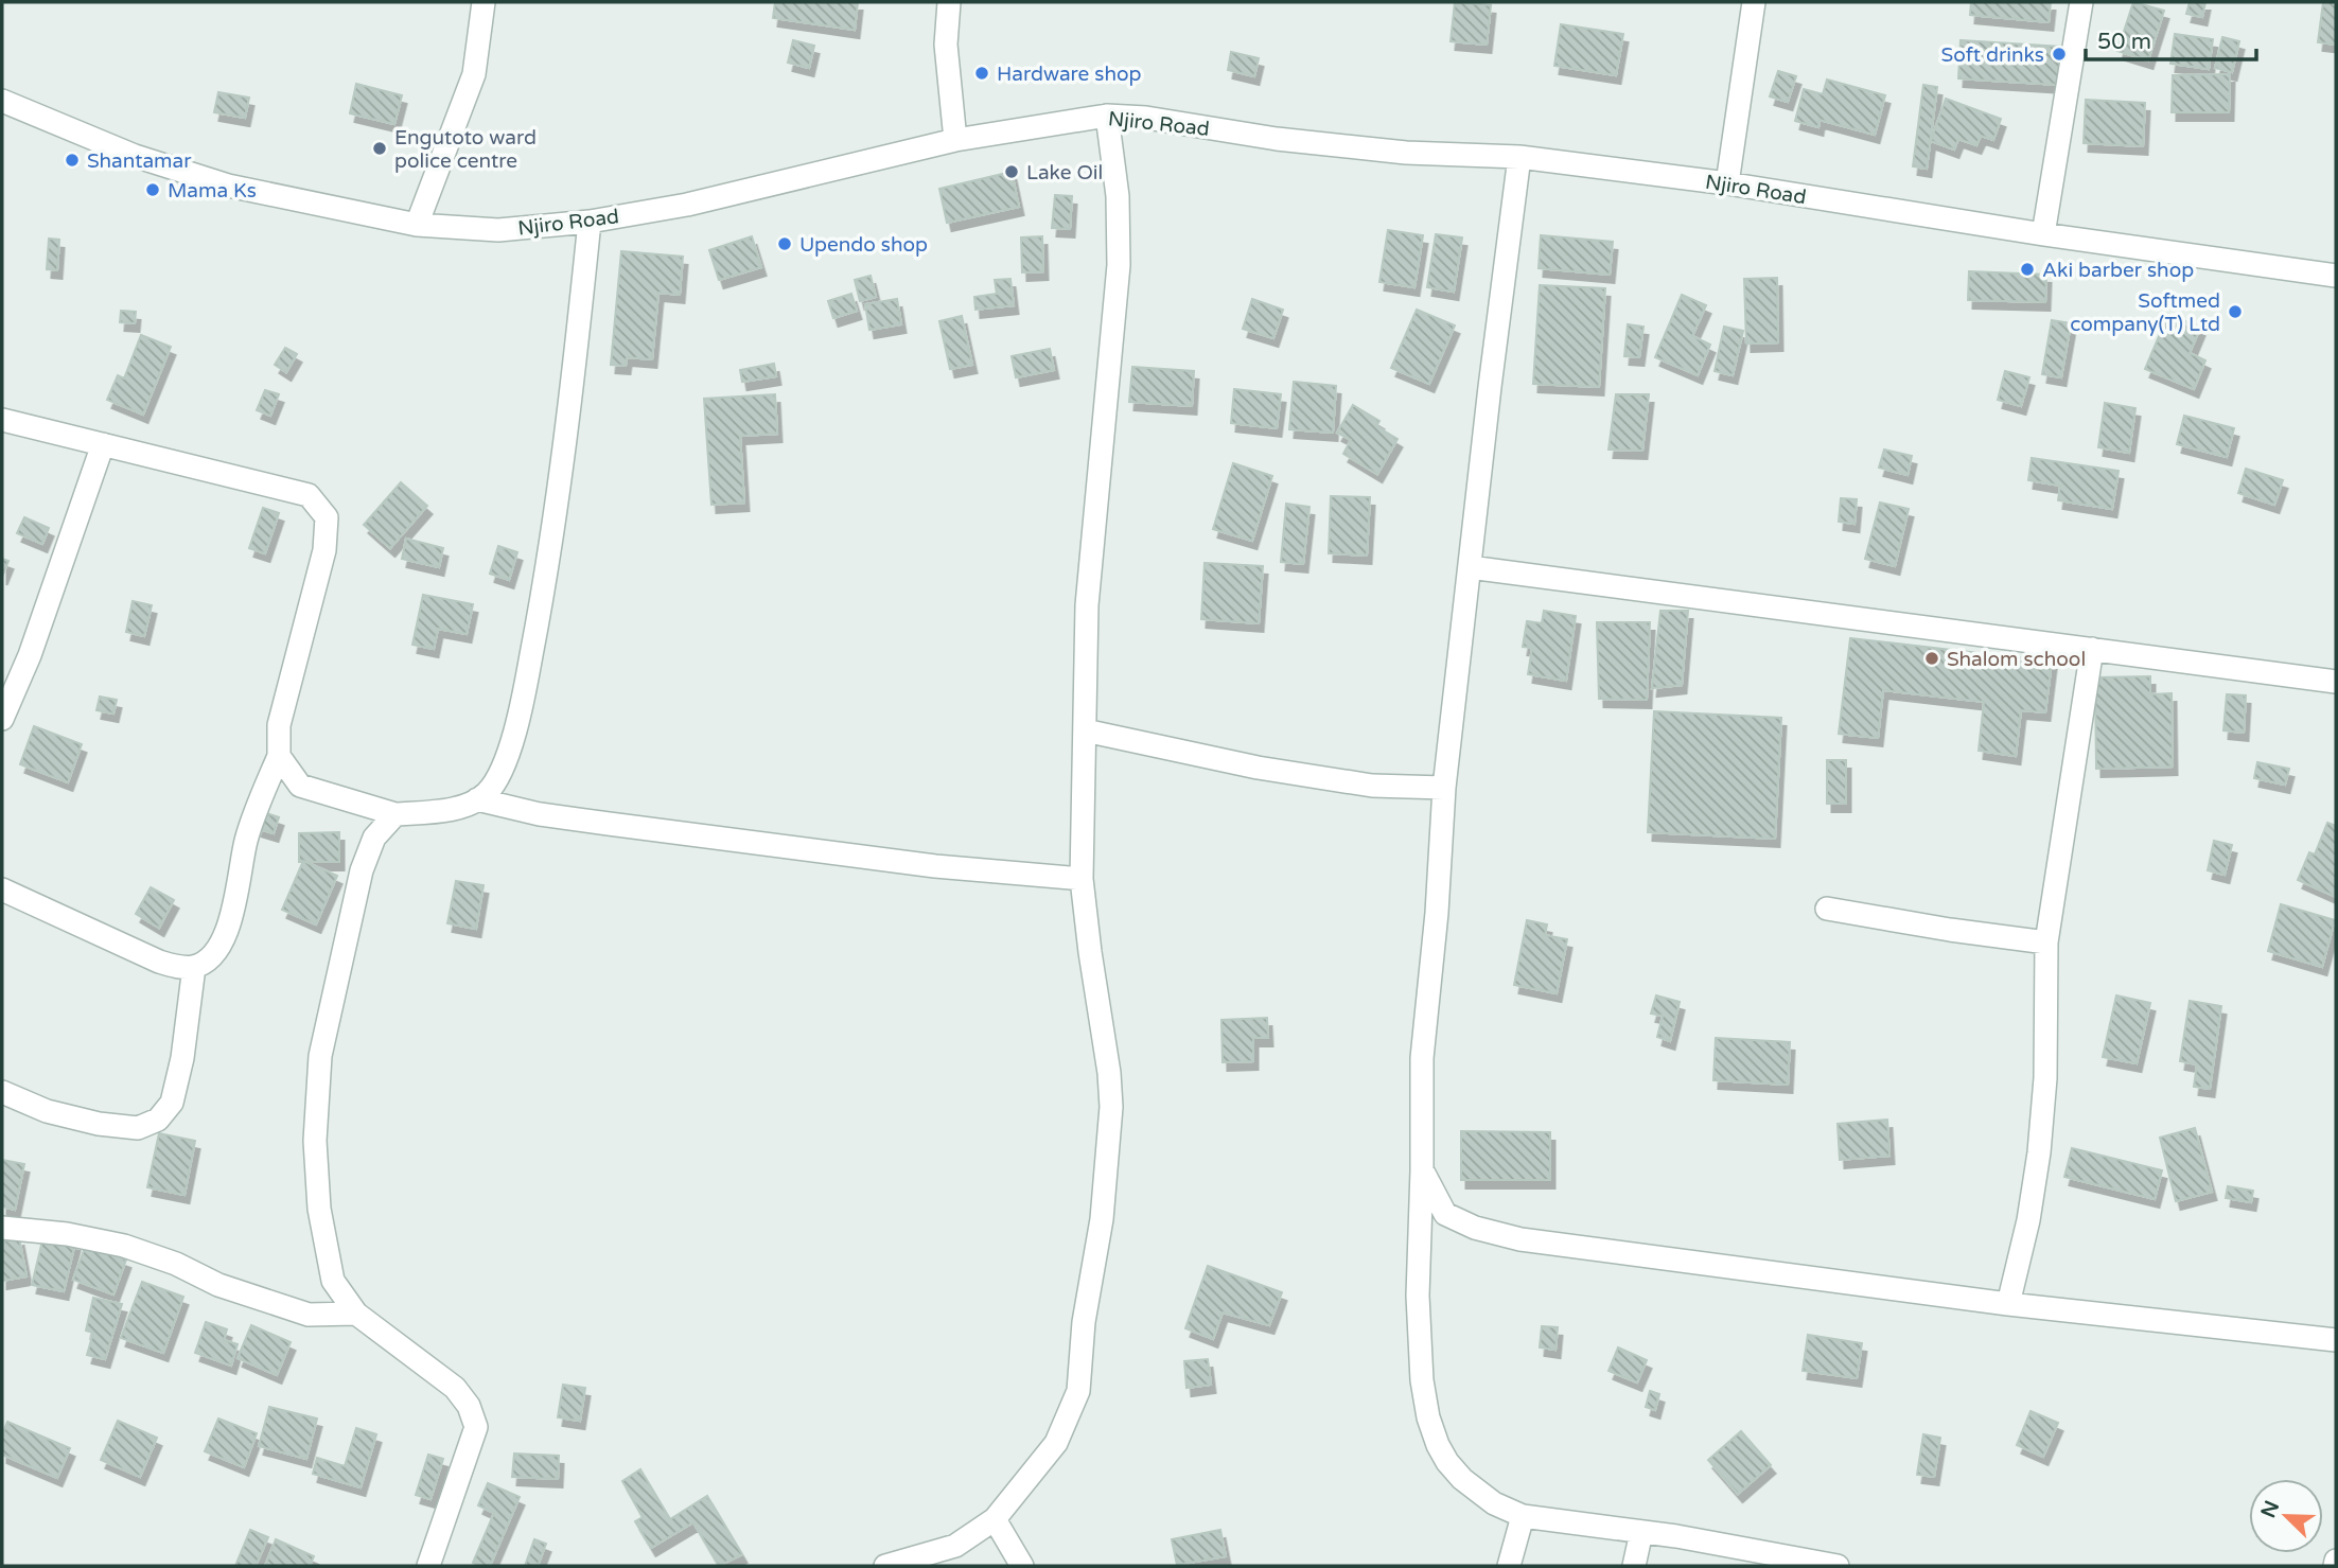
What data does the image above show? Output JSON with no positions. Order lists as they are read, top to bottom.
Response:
{
  "streets": {
    "street": ["Njiro Road"]
  },
  "places": [
    "Soft drinks",
    "Hardware shop",
    "Engutoto ward police centre",
    "Shantamar",
    "Lake Oil",
    "Mama Ks",
    "Upendo shop",
    "Aki barber shop",
    "Softmed company(T) Ltd",
    "Shalom school"
  ],
  "scale_bar": "50 m",
  "north": "top left"
}
